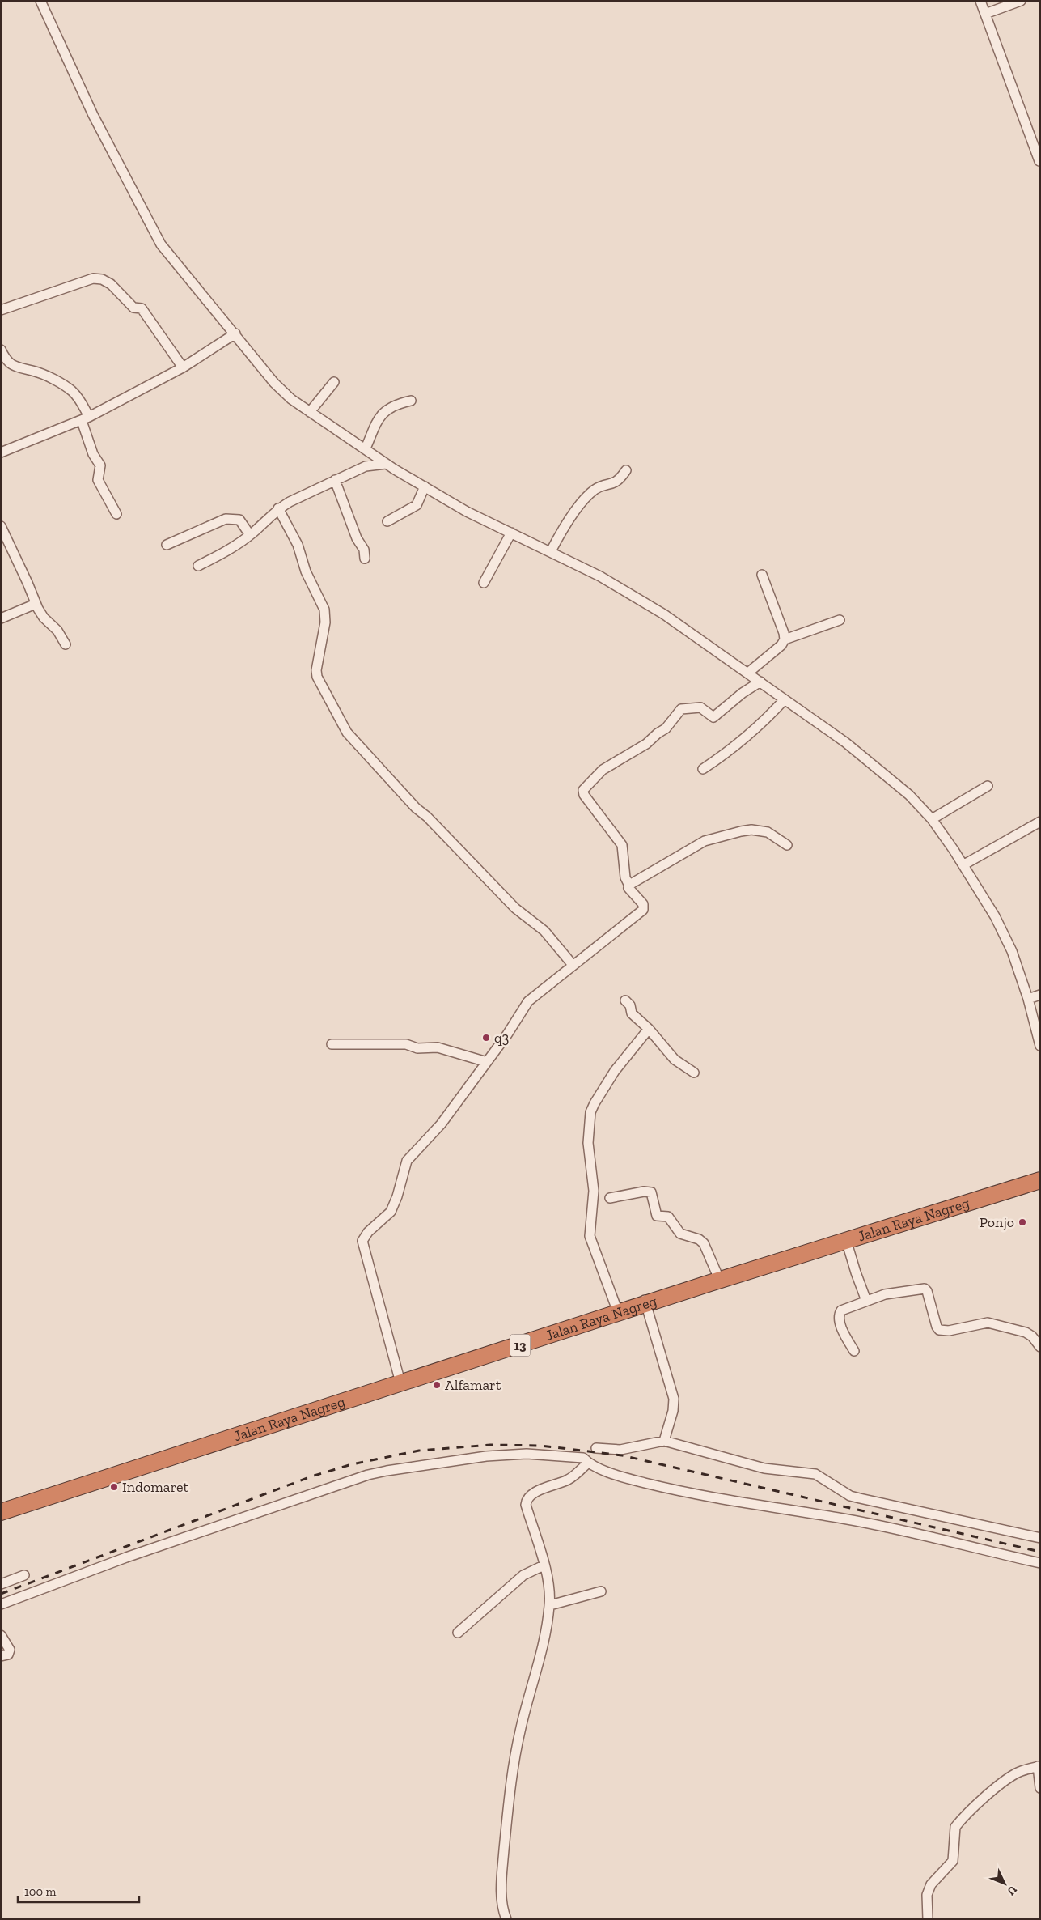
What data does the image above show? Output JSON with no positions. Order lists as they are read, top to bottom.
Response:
{
  "streets": {
    "highway": ["Jalan Raya Nagreg", "13"]
  },
  "places": [
    "q3",
    "Ponjo",
    "Alfamart",
    "Indomaret"
  ],
  "scale_bar": "100 m",
  "north": "bottom right"
}
